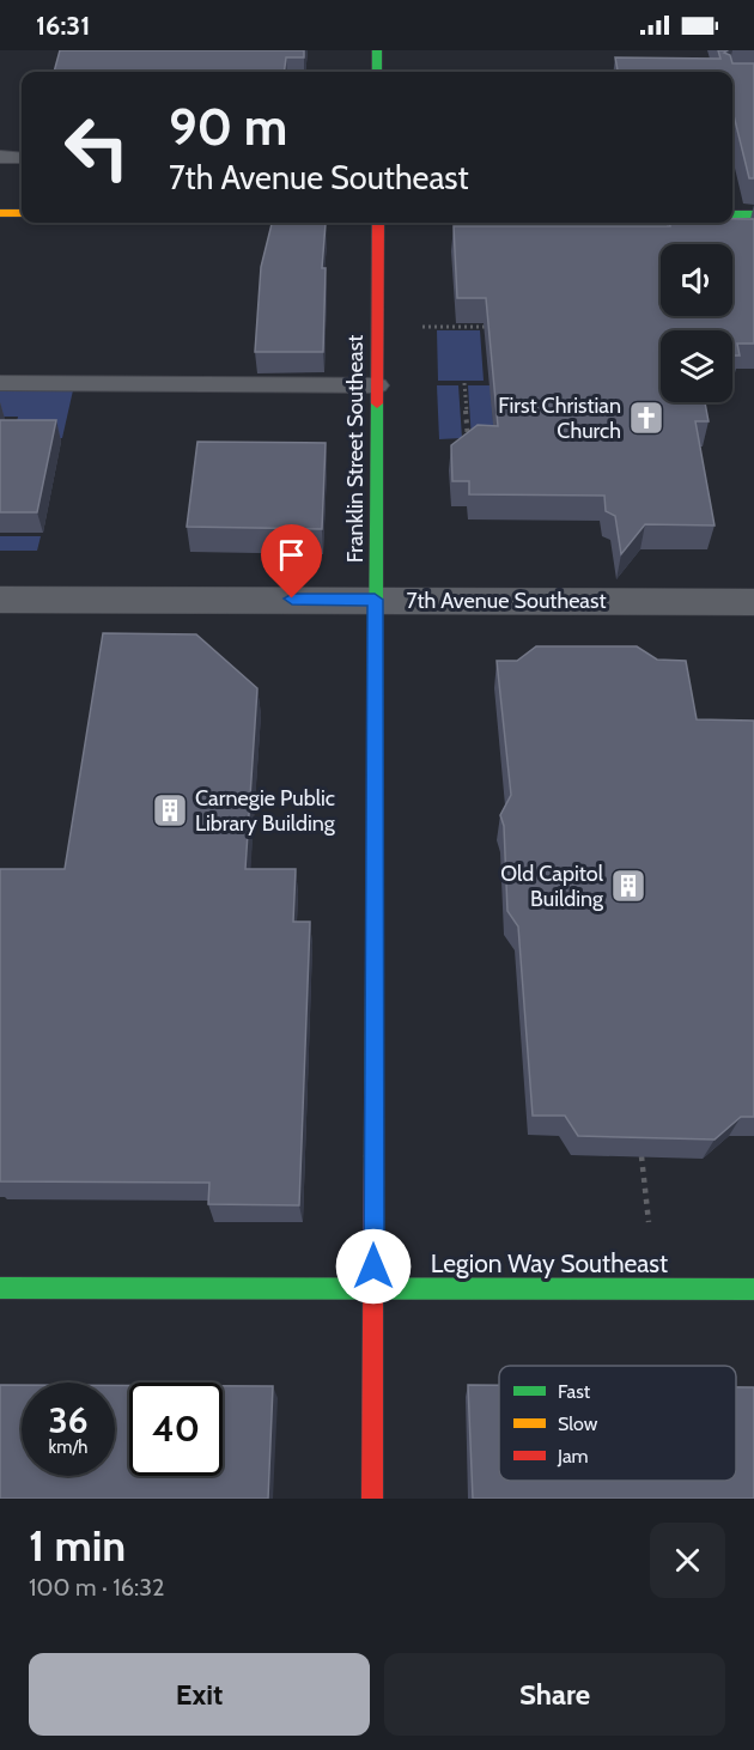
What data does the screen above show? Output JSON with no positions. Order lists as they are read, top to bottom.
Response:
{
  "streets": {
    "street": ["Franklin Street Southeast", "7th Avenue Southeast", "Legion Way Southeast"]
  },
  "crossings": [
    ["Franklin Street Southeast", "7th Avenue Southeast"],
    ["Franklin Street Southeast", "Legion Way Southeast"]
  ],
  "places": {
    "church": ["First Christian Church"],
    "building": ["Carnegie Public Library Building", "Old Capitol Building"]
  },
  "legend": ["Fast", "Slow", "Jam"],
  "page": {
    "status": "16:31",
    "turn": ["90 m", "7th Avenue Southeast"],
    "speed": "36 km/h",
    "limit": "40",
    "heading": ["1 min", "100 m · 16:32"],
    "buttons": ["Exit", "Share"]
  }
}
